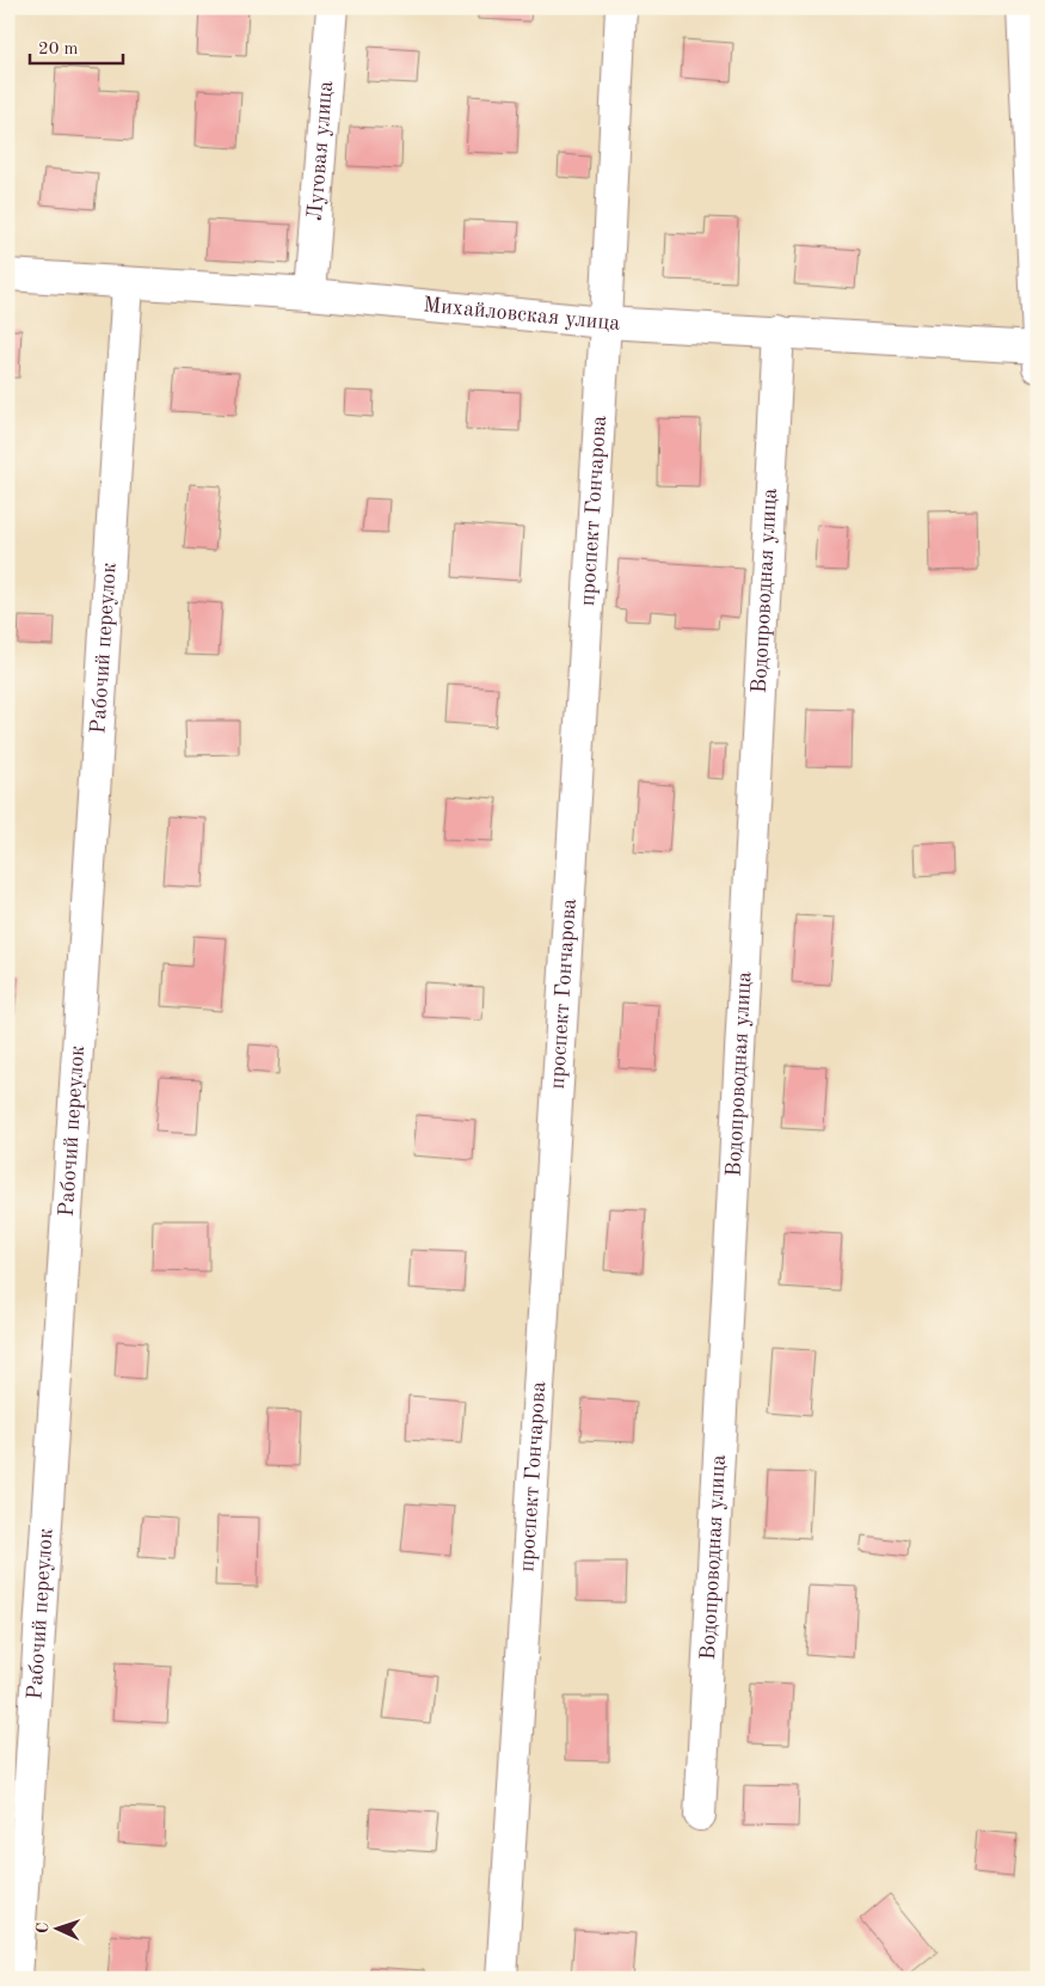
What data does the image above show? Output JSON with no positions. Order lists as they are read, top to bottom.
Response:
{
  "streets": {
    "street": [
      "Луговая улица",
      "Михайловская улица",
      "проспект Гончарова",
      "Водопроводная улица",
      "Рабочий переулок"
    ]
  },
  "crossings": [
    ["Луговая улица", "Михайловская улица"],
    ["Михайловская улица", "проспект Гончарова"],
    ["Михайловская улица", "Водопроводная улица"],
    ["Михайловская улица", "Рабочий переулок"]
  ],
  "scale_bar": "20 m",
  "north": "left"
}
